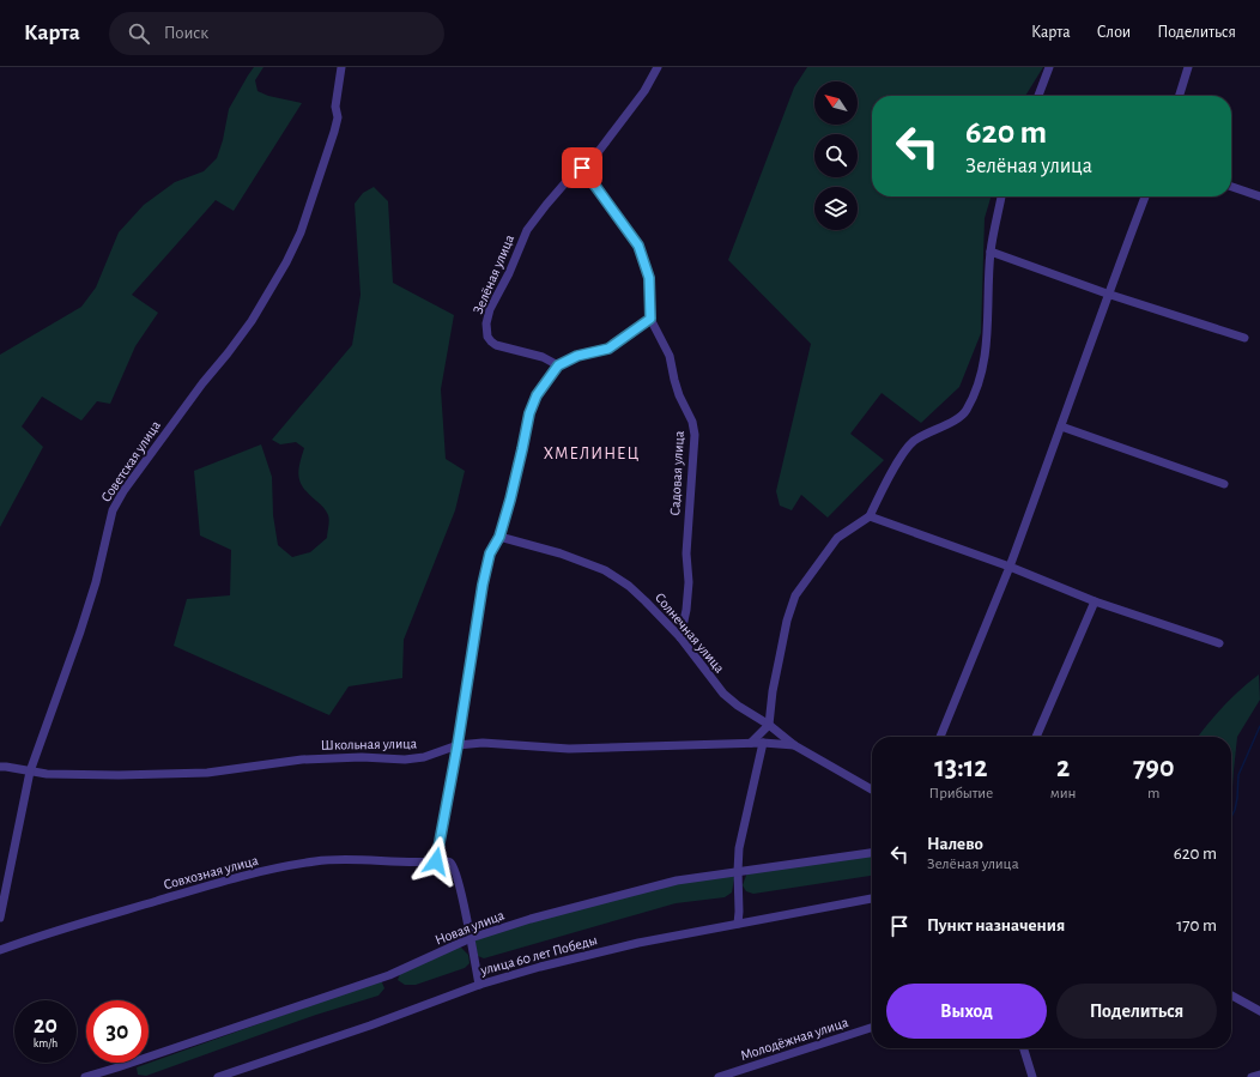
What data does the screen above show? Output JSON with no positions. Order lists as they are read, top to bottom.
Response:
{
  "streets": {
    "street": [
      "Зелёная улица",
      "Советская улица",
      "Садовая улица",
      "Солнечная улица",
      "Школьная улица",
      "Совхозная улица",
      "Новая улица",
      "улица 60 лет Победы",
      "Молодёжная улица"
    ]
  },
  "crossings": [
    ["Советская улица", "Школьная улица"],
    ["Садовая улица", "Солнечная улица"],
    ["Солнечная улица", "Школьная улица"]
  ],
  "districts": ["ХМЕЛИНЕЦ"],
  "north": "top left",
  "page": {
    "header": "Карта",
    "search": "Поиск",
    "nav": ["Карта", "Слои", "Поделиться"],
    "turn": ["620 m", "Зелёная улица"],
    "eta": [
      "13:12",
      "Прибытие",
      "2",
      "мин",
      "790",
      "m"
    ],
    "list": [
      {
        "name": "Налево",
        "note": "Зелёная улица",
        "value": "620 m"
      },
      {
        "name": "Пункт назначения",
        "value": "170 m"
      }
    ],
    "buttons": ["Выход", "Поделиться"],
    "speed": "20 km/h",
    "limit": "30"
  }
}
